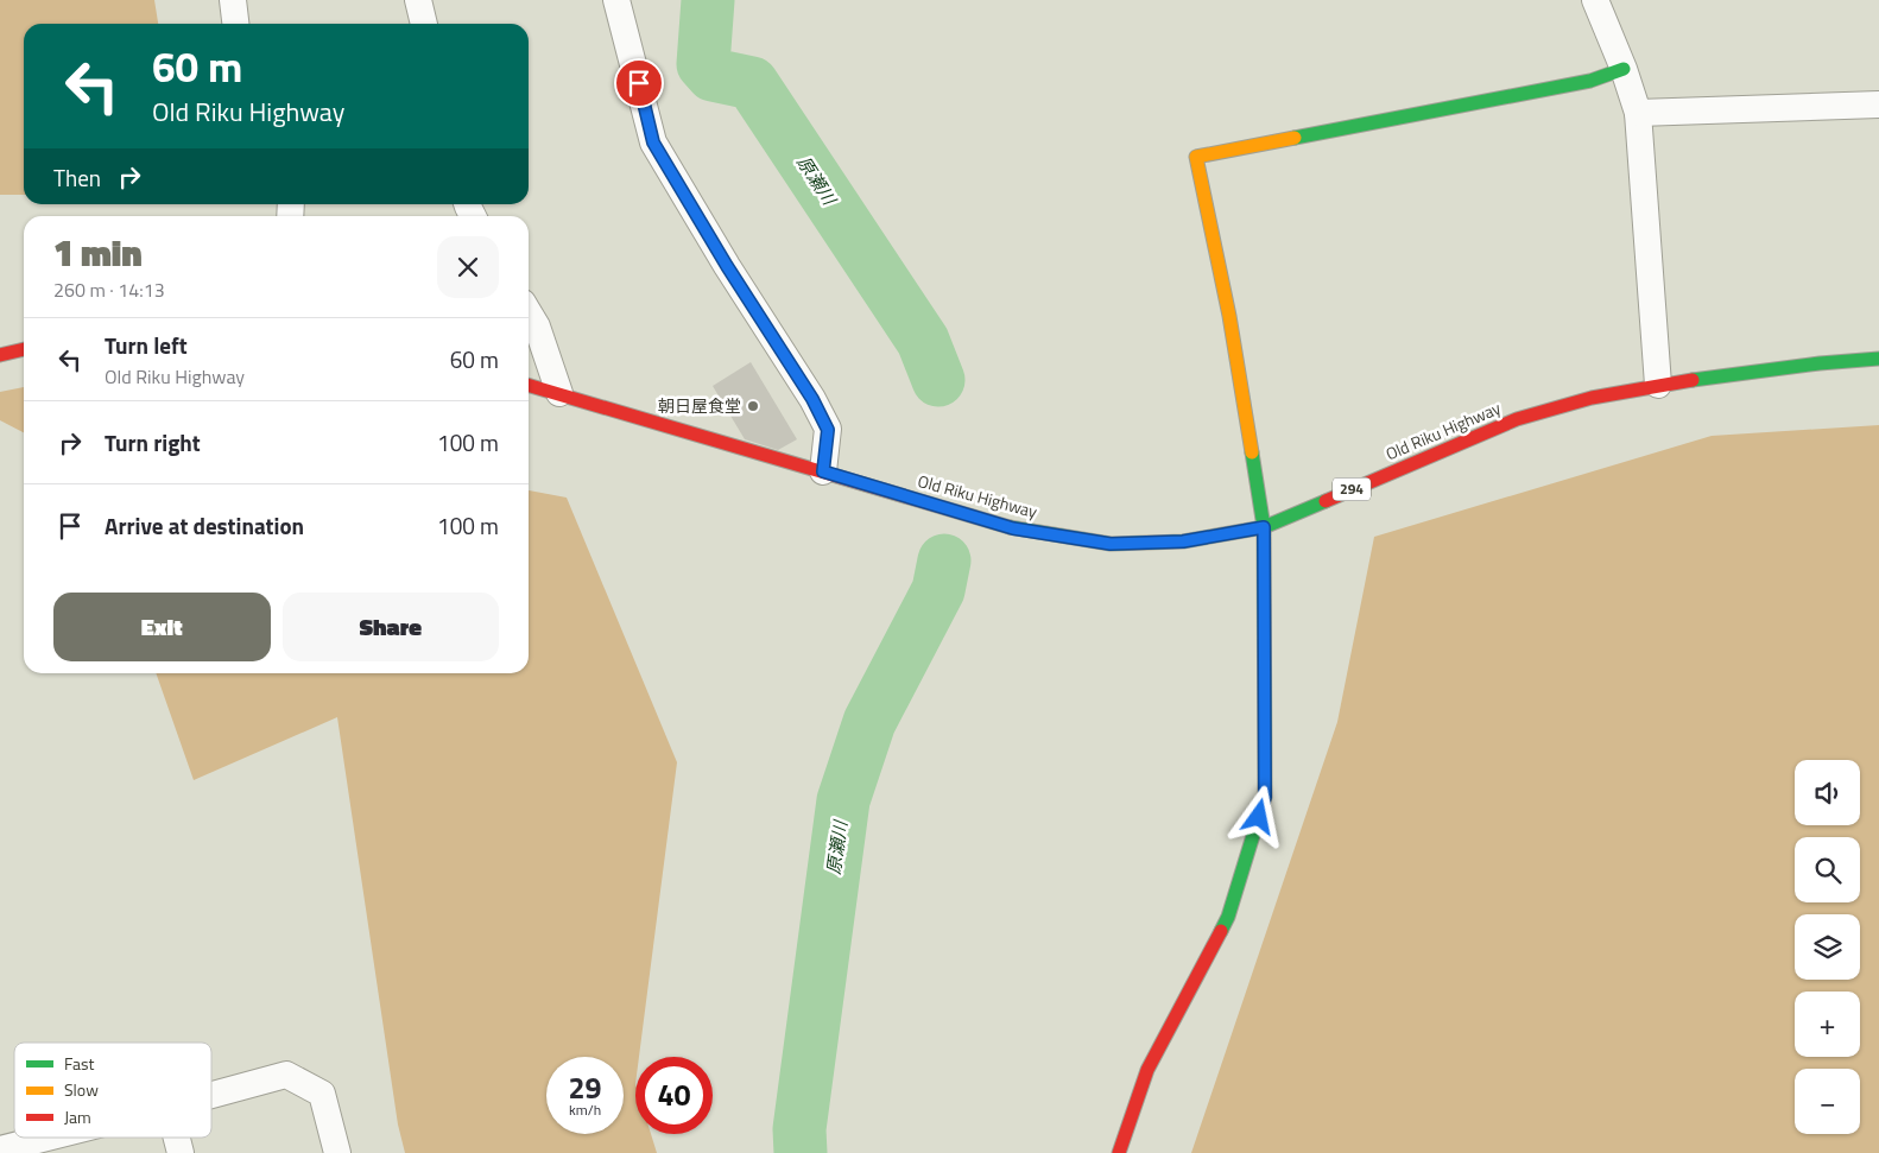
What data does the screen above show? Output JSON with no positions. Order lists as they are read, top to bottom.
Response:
{
  "streets": {
    "main road": ["Old Riku Highway", "294"]
  },
  "crossings": [
    ["Old Riku Highway", "294"]
  ],
  "water": ["原瀬川"],
  "places": ["朝日屋食堂"],
  "legend": ["Fast", "Slow", "Jam"],
  "page": {
    "turn": ["60 m", "Old Riku Highway"],
    "then": "Then",
    "heading": ["1 min", "260 m · 14:13"],
    "list": [
      {
        "name": "Turn left",
        "note": "Old Riku Highway",
        "value": "60 m"
      },
      {
        "name": "Turn right",
        "value": "100 m"
      },
      {
        "name": "Arrive at destination",
        "value": "100 m"
      }
    ],
    "buttons": ["Exit", "Share"],
    "map_buttons": ["+", "−"],
    "speed": "29 km/h",
    "limit": "40"
  }
}
